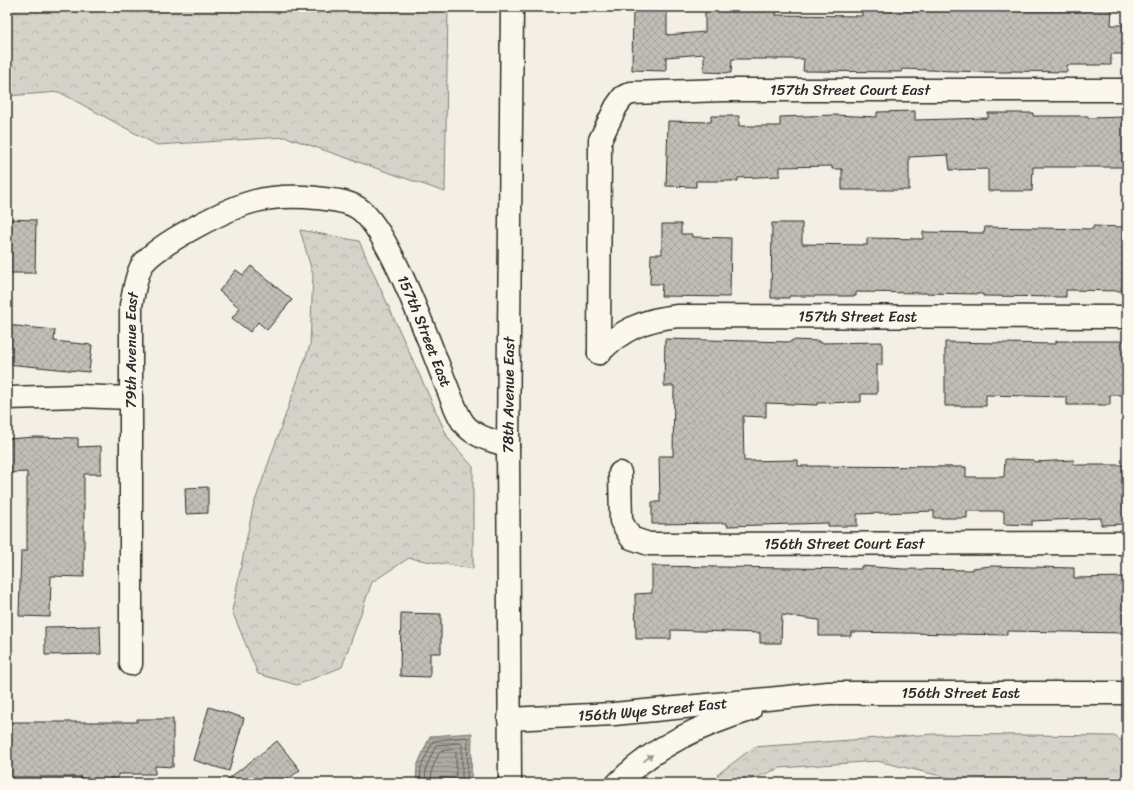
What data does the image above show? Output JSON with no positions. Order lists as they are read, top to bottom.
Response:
{
  "streets": {
    "street": [
      "157th Street Court East",
      "157th Street East",
      "79th Avenue East",
      "78th Avenue East",
      "156th Street Court East",
      "156th Street East",
      "156th Wye Street East"
    ]
  },
  "crossings": [
    ["157th Street Court East", "157th Street East"],
    ["157th Street East", "79th Avenue East"],
    ["157th Street East", "78th Avenue East"],
    ["78th Avenue East", "156th Wye Street East"],
    ["156th Street East", "156th Wye Street East"]
  ]
}
